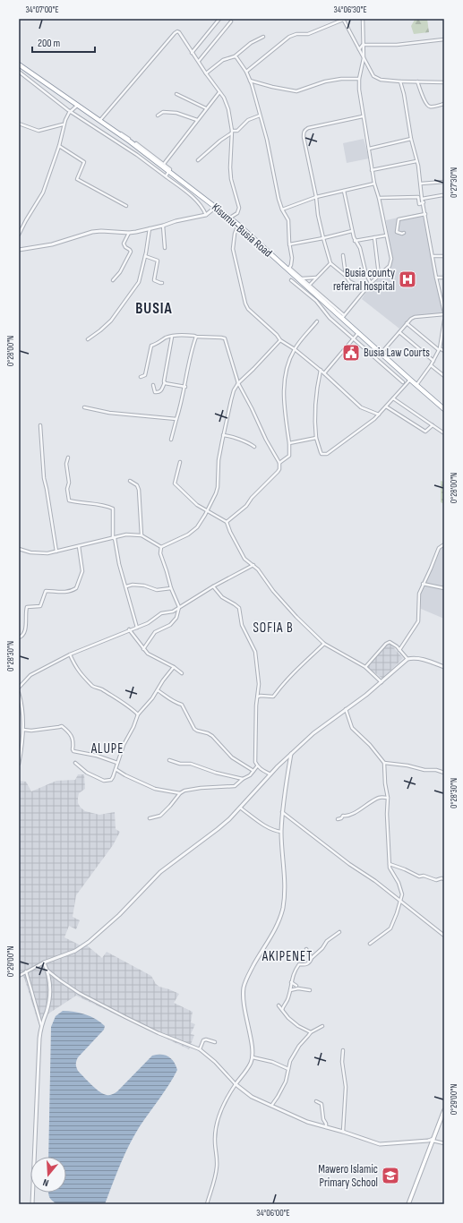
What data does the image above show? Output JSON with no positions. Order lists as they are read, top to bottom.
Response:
{
  "streets": {
    "highway": ["Kisumu-Busia Road"]
  },
  "districts": [
    "BUSIA",
    "SOFIA B",
    "ALUPE",
    "AKIPENET"
  ],
  "places": {
    "hospital": ["Busia county referral hospital"],
    "public building": ["Busia Law Courts"],
    "school or university": ["Mawero Islamic Primary School"]
  },
  "scale_bar": "200 m",
  "north": "bottom",
  "coordinates": [
    "34°07'00\"E",
    "34°06'30\"E",
    "0°27'30\"N",
    "0°28'00\"N",
    "0°28'30\"N",
    "0°29'00\"N",
    "34°06'00\"E"
  ]
}
